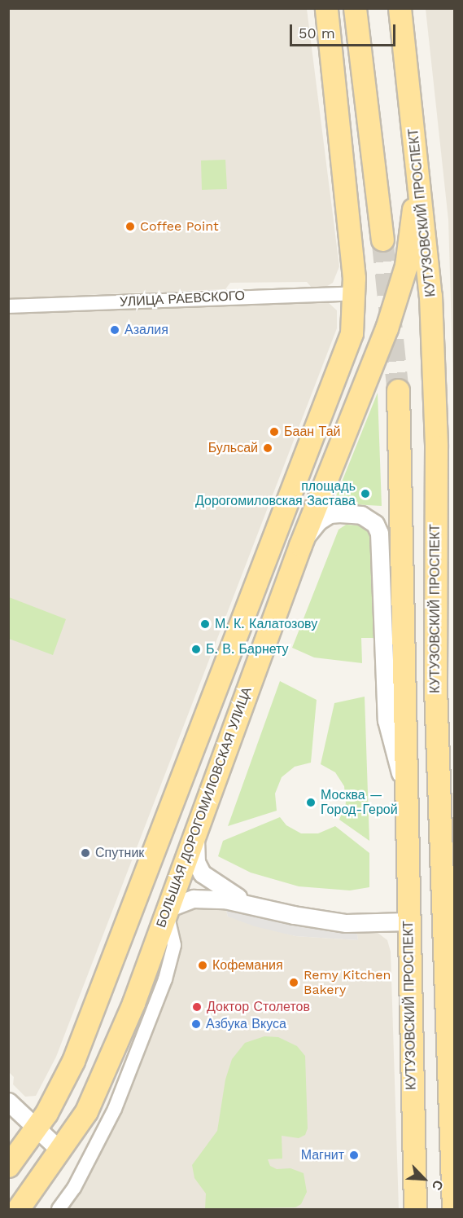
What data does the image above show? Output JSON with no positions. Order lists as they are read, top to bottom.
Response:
{
  "streets": {
    "main road": ["КУТУЗОВСКИЙ ПРОСПЕКТ", "БОЛЬШАЯ ДОРОГОМИЛОВСКАЯ УЛИЦА"],
    "street": ["УЛИЦА РАЕВСКОГО"]
  },
  "crossings": [
    ["КУТУЗОВСКИЙ ПРОСПЕКТ", "БОЛЬШАЯ ДОРОГОМИЛОВСКАЯ УЛИЦА"]
  ],
  "places": [
    "Coffee Point",
    "Азалия",
    "Баан Тай",
    "Бульсай",
    "площадь Дорогомиловская Застава",
    "М. К. Калатозову",
    "Б. В. Барнету",
    "Москва — Город-Герой",
    "Спутник",
    "Кофемания",
    "Remy Kitchen Bakery",
    "Доктор Столетов",
    "Азбука Вкуса",
    "Магнит"
  ],
  "scale_bar": "50 m",
  "north": "bottom right"
}
